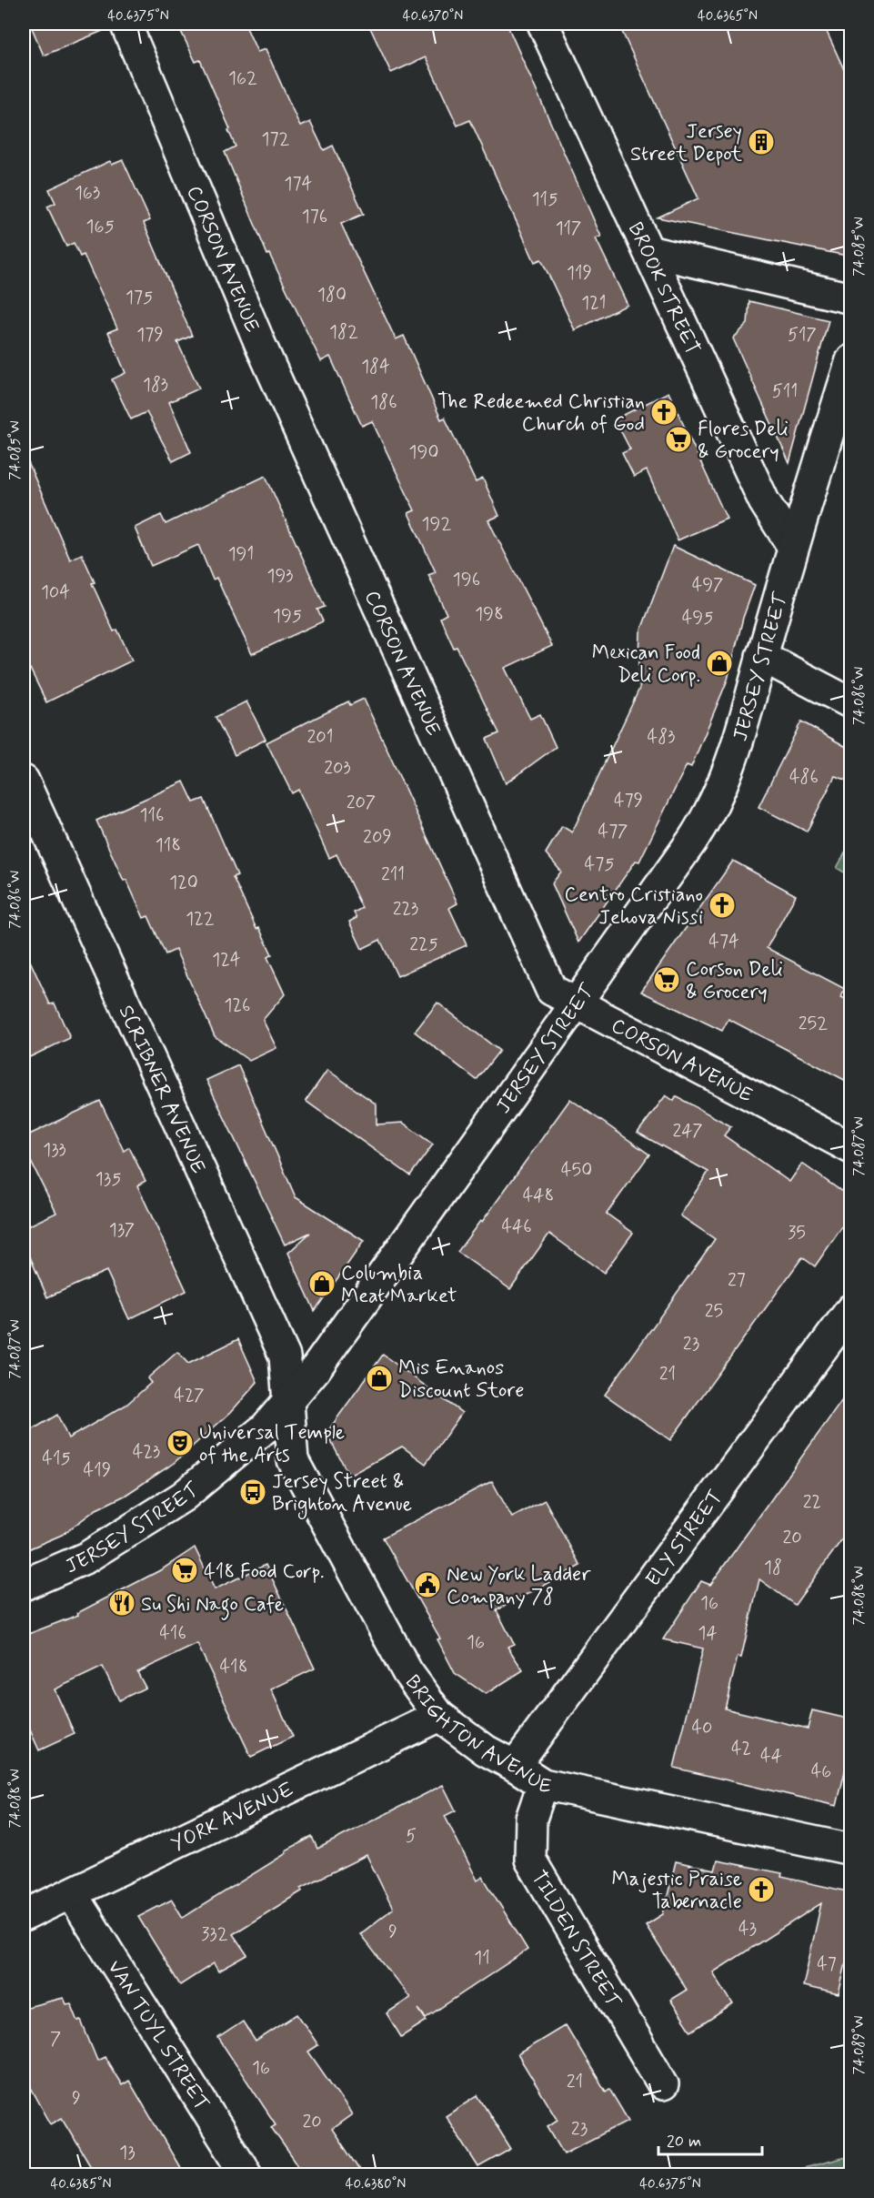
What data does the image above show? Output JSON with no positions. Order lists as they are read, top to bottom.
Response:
{
  "streets": {
    "street": [
      "CORSON AVENUE",
      "BROOK STREET",
      "JERSEY STREET",
      "SCRIBNER AVENUE",
      "ELY STREET",
      "BRIGHTON AVENUE",
      "YORK AVENUE",
      "TILDEN STREET",
      "VAN TUYL STREET"
    ]
  },
  "crossings": [
    ["CORSON AVENUE", "JERSEY STREET"],
    ["BROOK STREET", "JERSEY STREET"],
    ["JERSEY STREET", "SCRIBNER AVENUE"],
    ["JERSEY STREET", "BRIGHTON AVENUE"],
    ["SCRIBNER AVENUE", "BRIGHTON AVENUE"],
    ["ELY STREET", "BRIGHTON AVENUE"],
    ["BRIGHTON AVENUE", "YORK AVENUE"],
    ["BRIGHTON AVENUE", "TILDEN STREET"],
    ["YORK AVENUE", "VAN TUYL STREET"]
  ],
  "places": {
    "building": ["Jersey Street Depot"],
    "church": ["The Redeemed Christian Church of God", "Centro Cristiano Jehova Nissi", "Majestic Praise Tabernacle"],
    "supermarket": ["Flores Deli & Grocery", "Corson Deli & Grocery", "418 Food Corp."],
    "shop": ["Mexican Food Deli Corp.", "Columbia Meat Market", "Mis Enanos Discount Store"],
    "theatre": ["Universal Temple of the Arts"],
    "bus stop": ["Jersey Street & Brighton Avenue"],
    "public building": ["New York Ladder Company 78"],
    "restaurant": ["Su Shi Nago Cafe"]
  },
  "house_numbers": [
    "162",
    "172",
    "174",
    "163",
    "115",
    "176",
    "165",
    "117",
    "119",
    "180",
    "175",
    "121",
    "182",
    "179",
    "517",
    "184",
    "183",
    "511",
    "186",
    "190",
    "192",
    "191",
    "193",
    "196",
    "497",
    "104",
    "198",
    "195",
    "495",
    "201",
    "483",
    "203",
    "486",
    "479",
    "207",
    "116",
    "477",
    "209",
    "118",
    "475",
    "211",
    "120",
    "223",
    "122",
    "474",
    "225",
    "124",
    "126",
    "252",
    "247",
    "133",
    "450",
    "135",
    "448",
    "446",
    "137",
    "35",
    "27",
    "25",
    "23",
    "21",
    "427",
    "423",
    "415",
    "419",
    "22",
    "20",
    "18",
    "16",
    "416",
    "14",
    "16",
    "418",
    "40",
    "42",
    "44",
    "46",
    "5",
    "43",
    "9",
    "332",
    "11",
    "47",
    "7",
    "16",
    "21",
    "9",
    "20",
    "23",
    "13"
  ],
  "scale_bar": "20 m",
  "coordinates": [
    "40.6375°N",
    "40.6370°N",
    "40.6365°N",
    "74.085°W",
    "74.086°W",
    "74.087°W",
    "74.088°W",
    "74.089°W",
    "40.6385°N",
    "40.6380°N"
  ]
}
